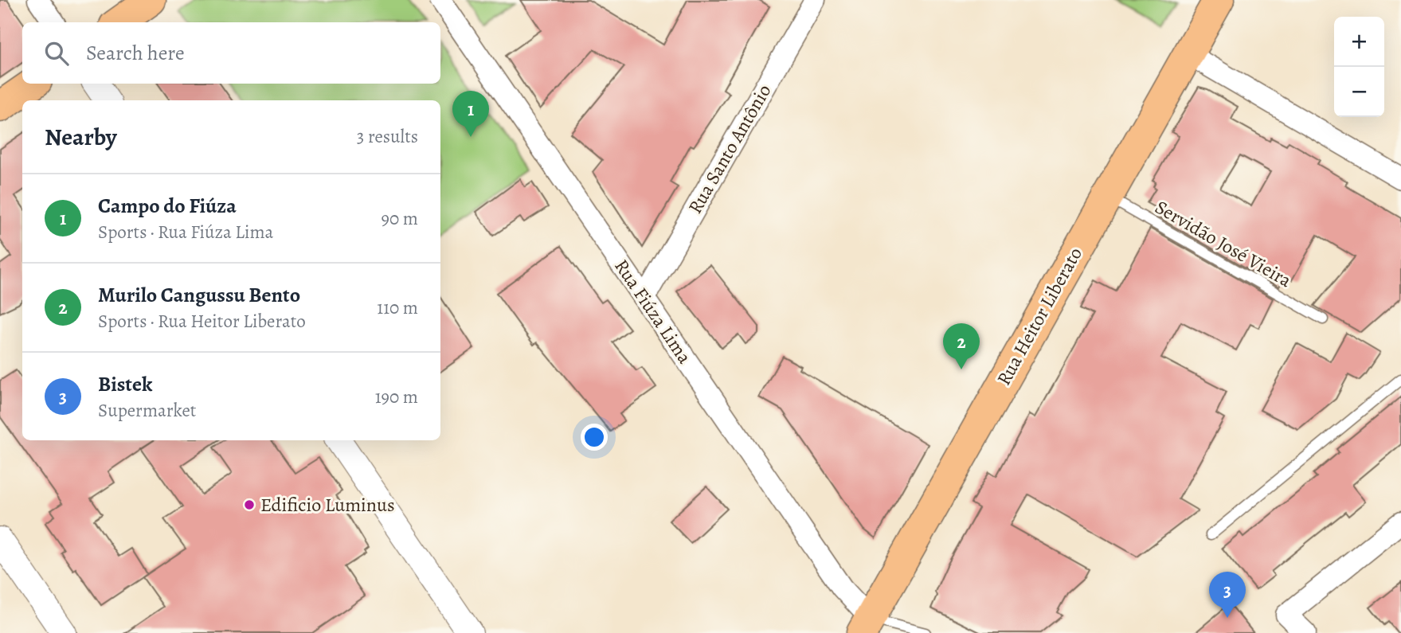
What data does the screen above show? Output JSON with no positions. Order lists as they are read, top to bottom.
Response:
{
  "streets": {
    "main road": ["Rua Heitor Liberato"],
    "street": ["Rua Santo Antônio", "Rua Fiúza Lima"],
    "lane": ["Servidão José Vieira"]
  },
  "crossings": [
    ["Rua Santo Antônio", "Rua Fiúza Lima"],
    ["Servidão José Vieira", "Rua Heitor Liberato"],
    ["Rua Fiúza Lima", "Rua Heitor Liberato"]
  ],
  "places": ["Edificio Luminus"],
  "page": {
    "map_buttons": ["+", "−"],
    "search": "Search here",
    "pins": ["1", "2", "3"],
    "heading": ["Nearby", "3 results"],
    "list": [
      {
        "mark": "1",
        "name": "Campo do Fiúza",
        "note": "Sports · Rua Fiúza Lima",
        "value": "90 m"
      },
      {
        "mark": "2",
        "name": "Murilo Cangussu Bento",
        "note": "Sports · Rua Heitor Liberato",
        "value": "110 m"
      },
      {
        "mark": "3",
        "name": "Bistek",
        "note": "Supermarket",
        "value": "190 m"
      }
    ]
  }
}
